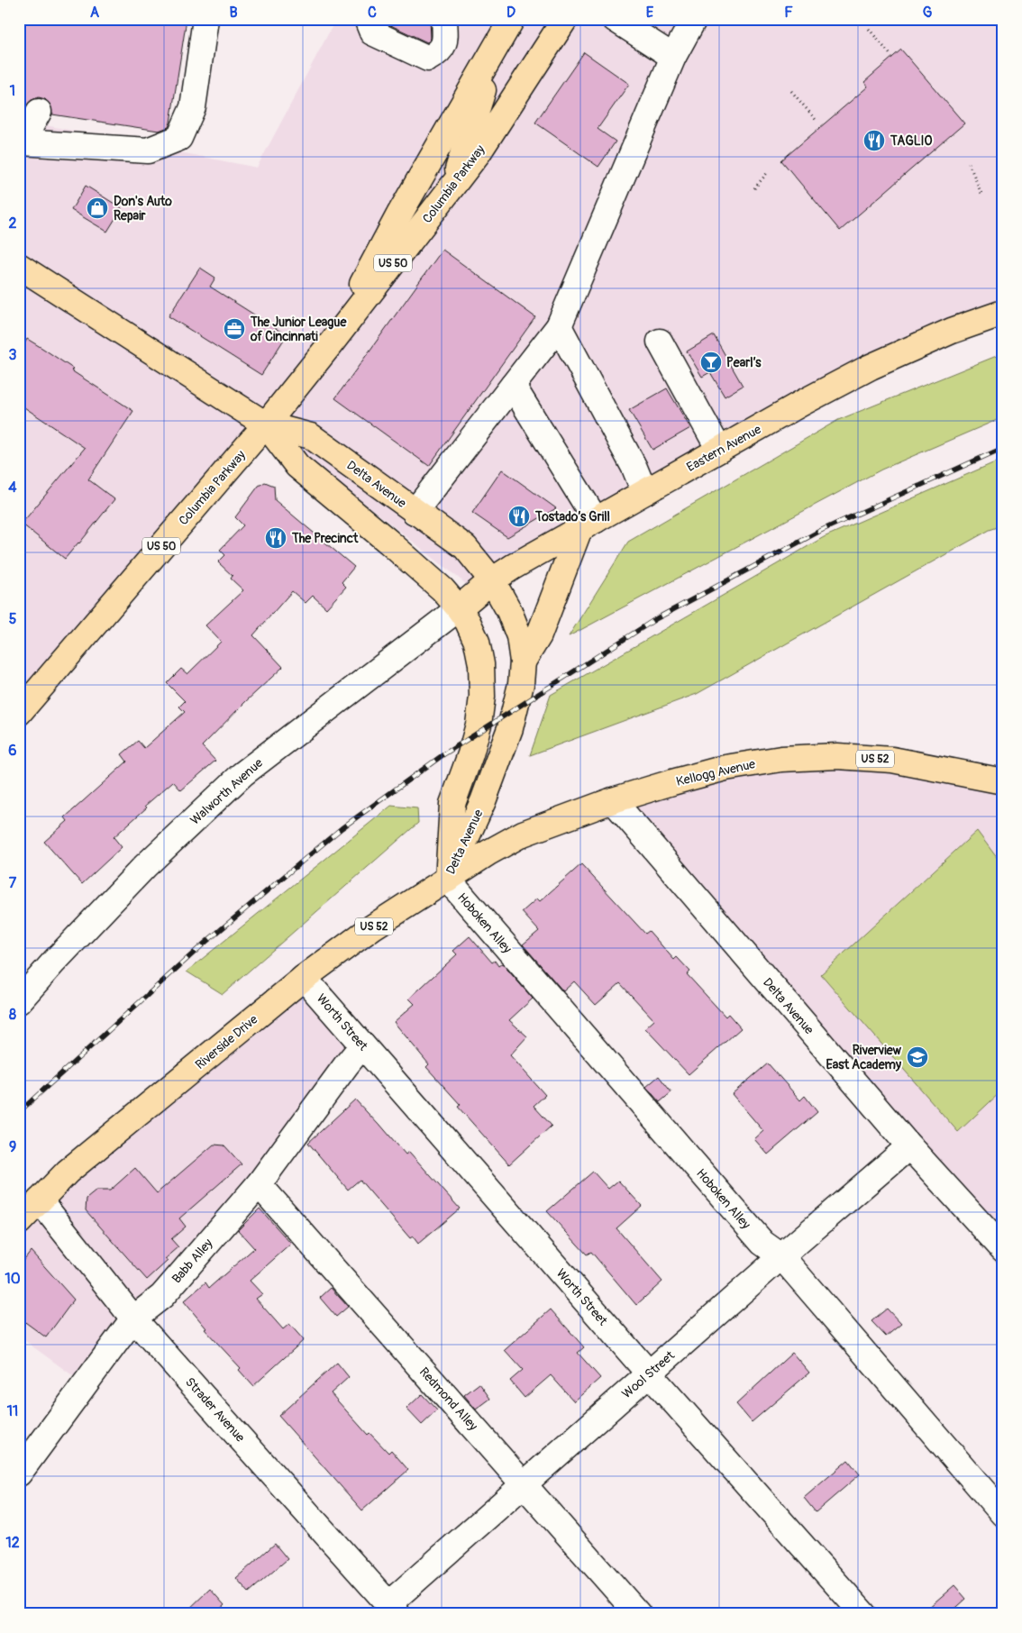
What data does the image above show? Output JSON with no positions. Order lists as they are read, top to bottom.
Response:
{
  "streets": {
    "main road": [
      "Columbia Parkway",
      "US 50",
      "Eastern Avenue",
      "Delta Avenue",
      "US 52",
      "Kellogg Avenue",
      "Riverside Drive"
    ],
    "street": [
      "Walworth Avenue",
      "Hoboken Alley",
      "Worth Street",
      "Babb Alley",
      "Wool Street",
      "Redmond Alley",
      "Strader Avenue"
    ]
  },
  "crossings": [
    ["Columbia Parkway", "Delta Avenue"],
    ["Eastern Avenue", "Delta Avenue"],
    ["Eastern Avenue", "Walworth Avenue"],
    ["Delta Avenue", "Kellogg Avenue"],
    ["Delta Avenue", "Walworth Avenue"],
    ["Delta Avenue", "Hoboken Alley"],
    ["Delta Avenue", "Riverside Drive"],
    ["Delta Avenue", "Wool Street"],
    ["Kellogg Avenue", "Hoboken Alley"],
    ["Kellogg Avenue", "Riverside Drive"],
    ["Hoboken Alley", "Riverside Drive"],
    ["Hoboken Alley", "Wool Street"],
    ["Worth Street", "Riverside Drive"],
    ["Worth Street", "Babb Alley"],
    ["Worth Street", "Wool Street"],
    ["Riverside Drive", "Strader Avenue"],
    ["Babb Alley", "Redmond Alley"],
    ["Babb Alley", "Strader Avenue"],
    ["Wool Street", "Redmond Alley"],
    ["Wool Street", "Strader Avenue"]
  ],
  "places": {
    "restaurant": ["TAGLIO", "Tostado’s Grill", "The Precinct"],
    "shop": ["Don's Auto Repair"],
    "office": ["The Junior League of Cincinnati"],
    "bar": ["Pearl’s"],
    "school or university": ["Riverview East Academy"]
  },
  "grid": {
    "columns": [
      "A",
      "B",
      "C",
      "D",
      "E",
      "F",
      "G"
    ],
    "rows": [
      "1",
      "2",
      "3",
      "4",
      "5",
      "6",
      "7",
      "8",
      "9",
      "10",
      "11",
      "12"
    ]
  }
}
